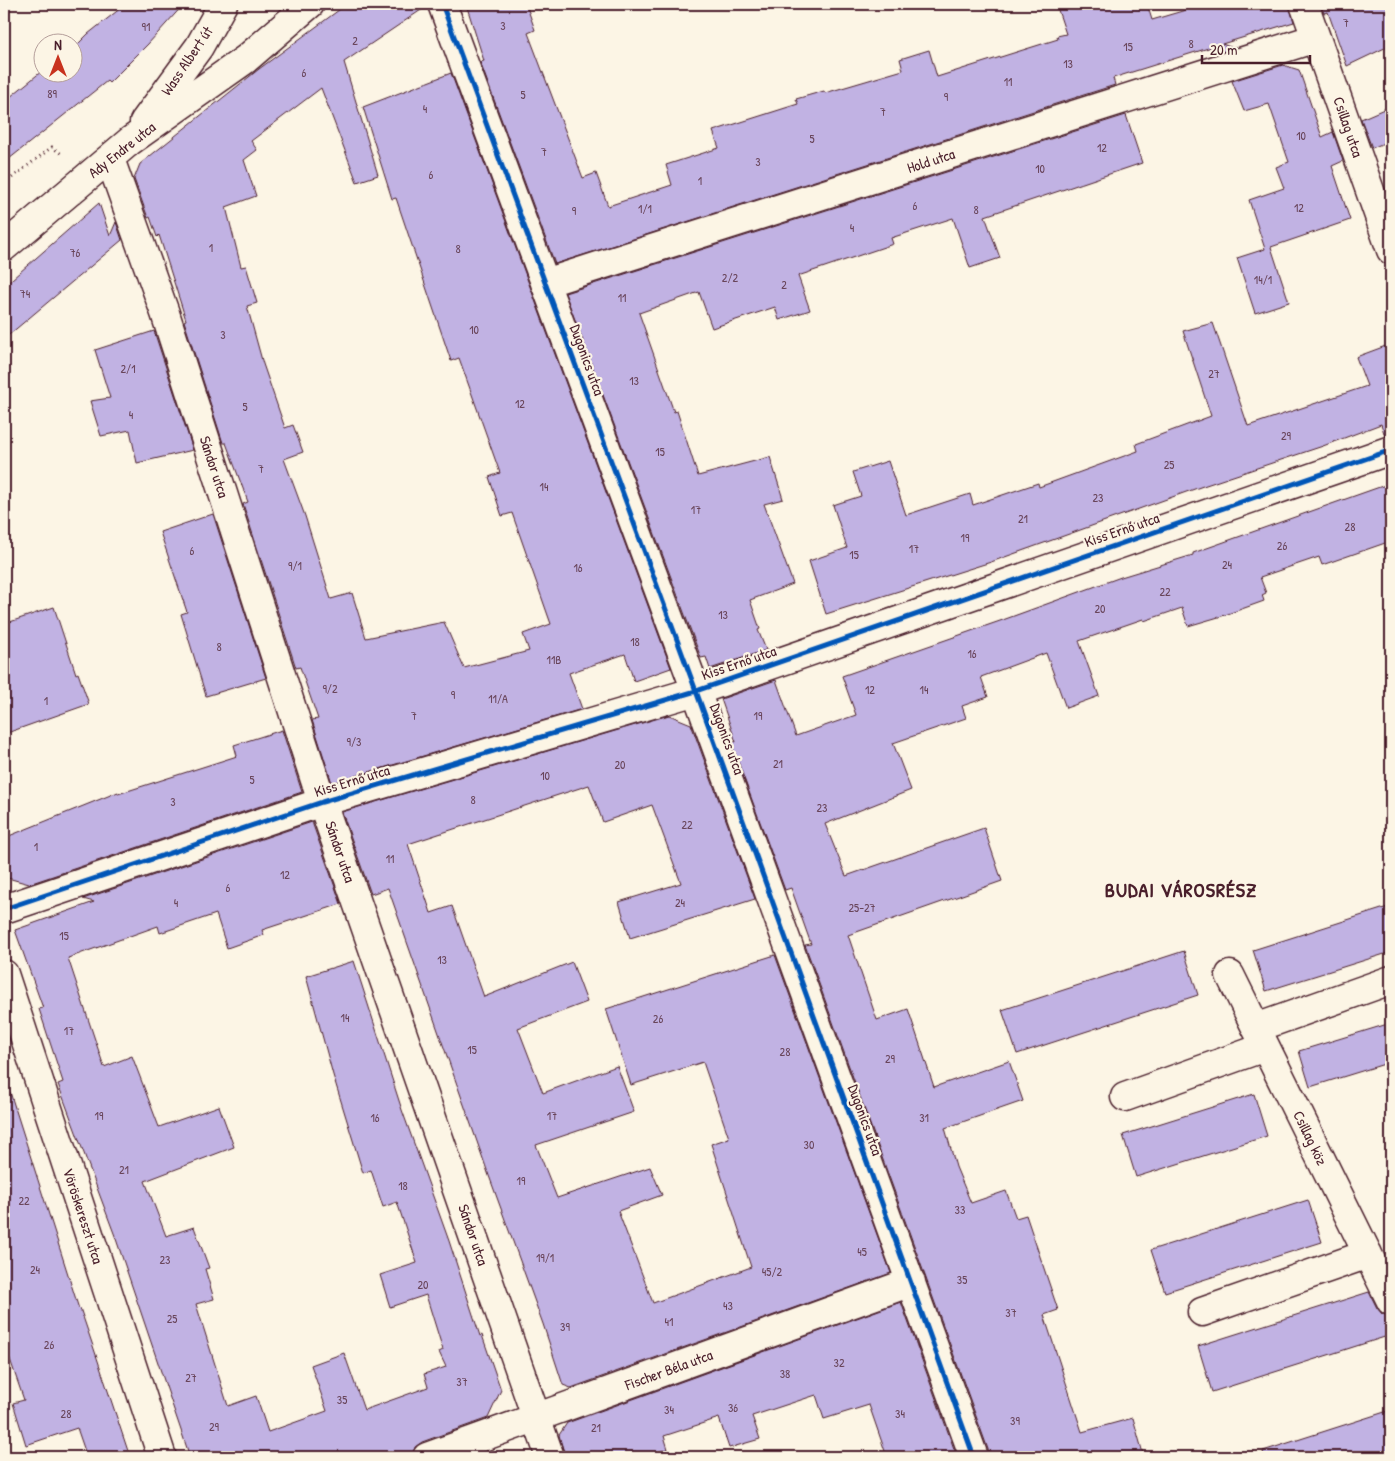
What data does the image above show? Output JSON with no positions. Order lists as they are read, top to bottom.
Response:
{
  "streets": {
    "street": [
      "Wass Albert út",
      "Csillag utca",
      "Ady Endre utca",
      "Hold utca",
      "Dugonics utca",
      "Sándor utca",
      "Kiss Ernő utca",
      "Csillag köz",
      "Vöröskereszt utca",
      "Fischer Béla utca"
    ]
  },
  "crossings": [
    ["Wass Albert út", "Ady Endre utca"],
    ["Csillag utca", "Hold utca"],
    ["Ady Endre utca", "Sándor utca"],
    ["Hold utca", "Dugonics utca"],
    ["Dugonics utca", "Kiss Ernő utca"],
    ["Dugonics utca", "Fischer Béla utca"],
    ["Sándor utca", "Kiss Ernő utca"],
    ["Sándor utca", "Fischer Béla utca"]
  ],
  "districts": ["BUDAI VÁROSRÉSZ"],
  "house_numbers": [
    "7",
    "3",
    "91",
    "2",
    "8",
    "15",
    "13",
    "6",
    "11",
    "89",
    "5",
    "9",
    "4",
    "7",
    "10",
    "5",
    "12",
    "7",
    "3",
    "10",
    "6",
    "1",
    "6",
    "12",
    "1/1",
    "8",
    "9",
    "4",
    "1",
    "8",
    "76",
    "2/2",
    "14/1",
    "2",
    "74",
    "11",
    "10",
    "3",
    "2/1",
    "27",
    "13",
    "12",
    "5",
    "4",
    "29",
    "15",
    "25",
    "7",
    "14",
    "23",
    "17",
    "21",
    "28",
    "19",
    "26",
    "17",
    "6",
    "15",
    "24",
    "9/1",
    "16",
    "22",
    "20",
    "13",
    "18",
    "8",
    "16",
    "11B",
    "9/2",
    "12",
    "14",
    "9",
    "11/A",
    "1",
    "7",
    "19",
    "9/3",
    "21",
    "20",
    "10",
    "5",
    "8",
    "3",
    "23",
    "22",
    "1",
    "11",
    "12",
    "6",
    "4",
    "24",
    "25-27",
    "15",
    "13",
    "14",
    "26",
    "17",
    "15",
    "28",
    "29",
    "19",
    "17",
    "16",
    "31",
    "30",
    "21",
    "19",
    "18",
    "22",
    "33",
    "45",
    "19/1",
    "23",
    "24",
    "45/2",
    "35",
    "20",
    "43",
    "37",
    "25",
    "41",
    "39",
    "26",
    "32",
    "38",
    "27",
    "37",
    "35",
    "36",
    "34",
    "28",
    "34",
    "39",
    "29",
    "21"
  ],
  "scale_bar": "20 m",
  "north": "top"
}
